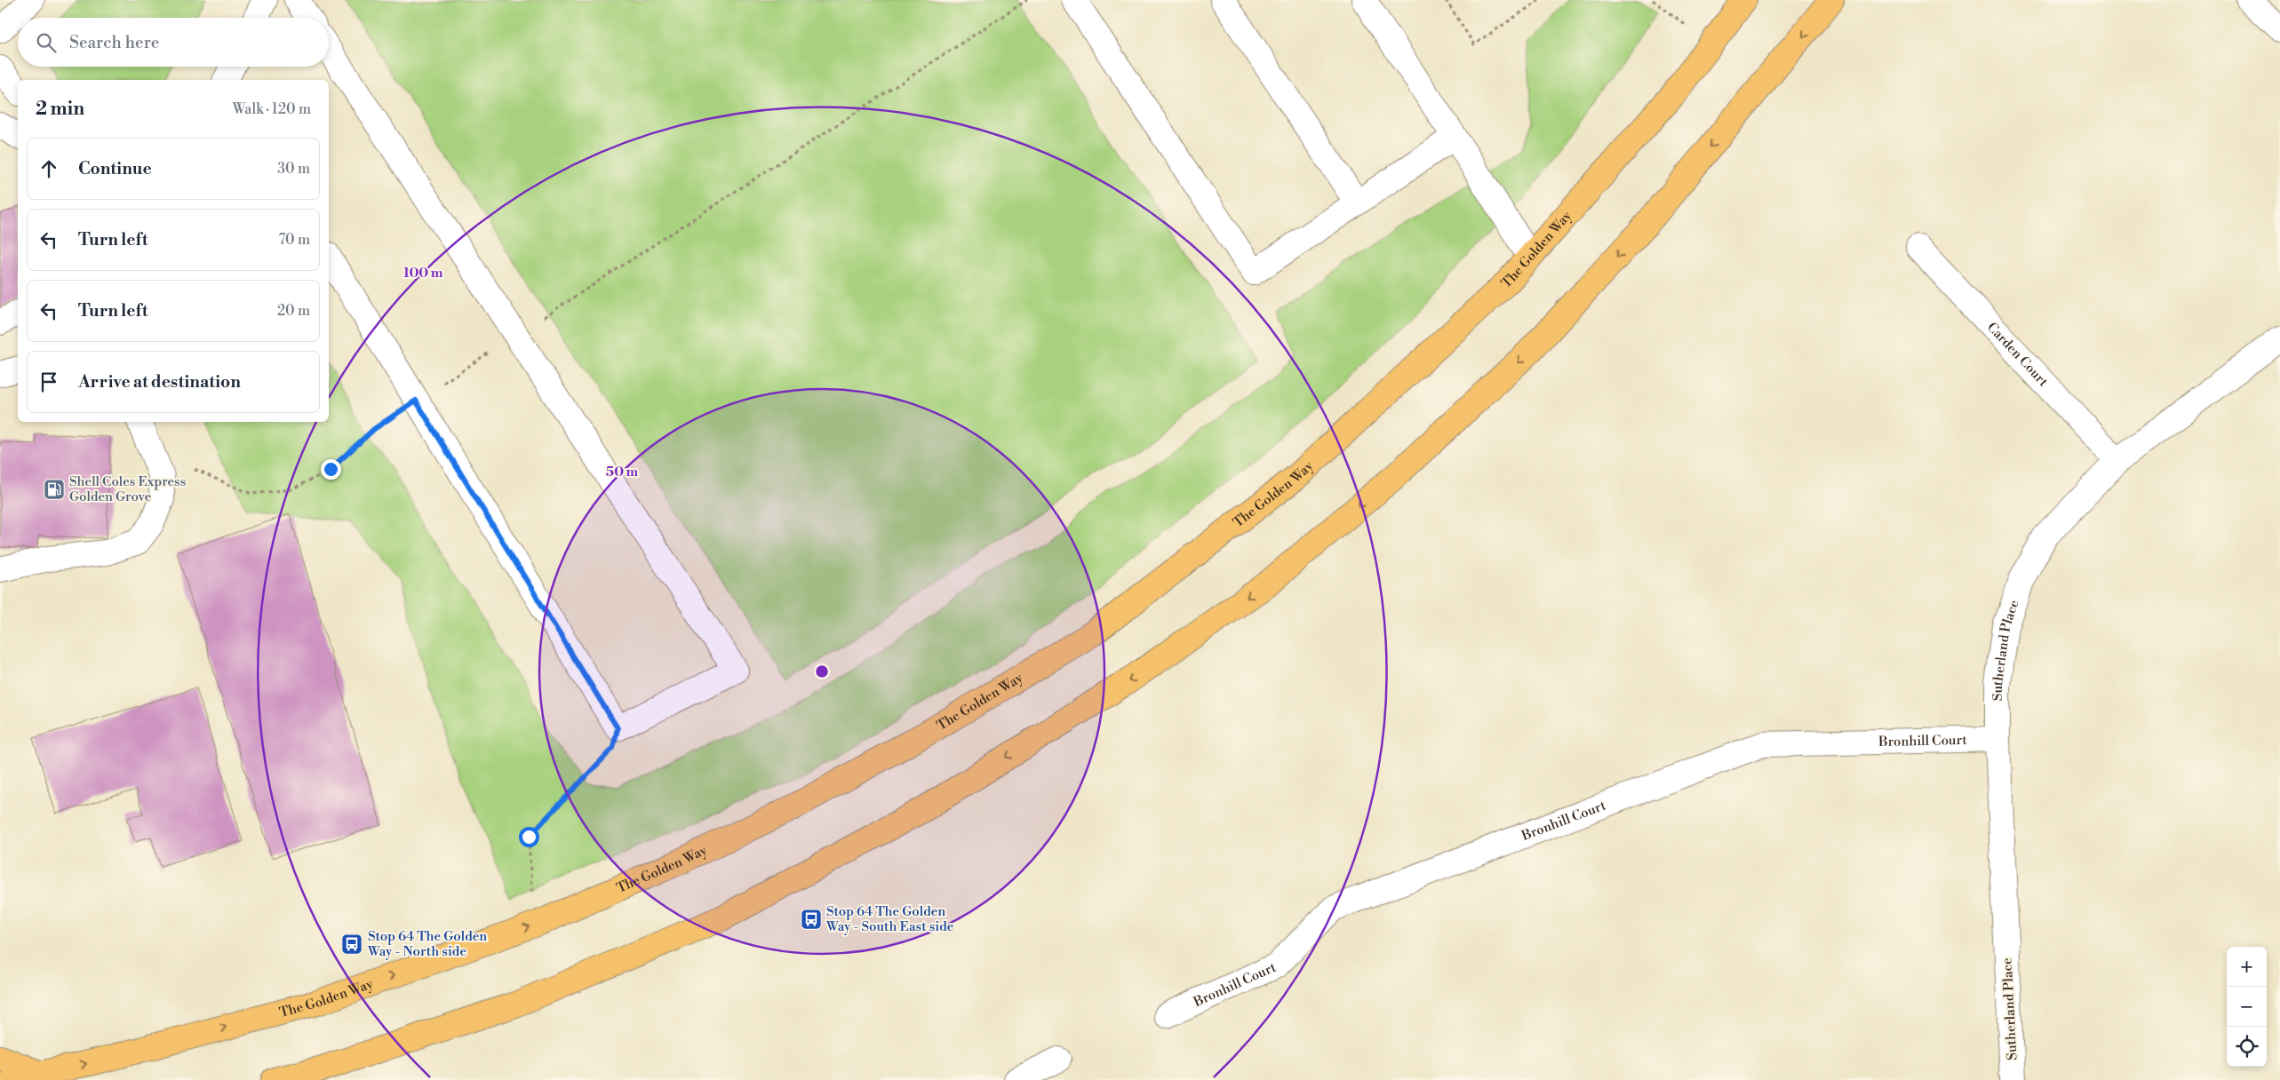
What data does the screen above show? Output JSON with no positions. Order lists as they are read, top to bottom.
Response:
{
  "streets": {
    "main road": ["The Golden Way"],
    "street": ["Carden Court", "Sutherland Place", "Bronhill Court"]
  },
  "crossings": [
    ["Carden Court", "Sutherland Place"],
    ["Sutherland Place", "Bronhill Court"]
  ],
  "places": {
    "fuel station": ["Shell Coles Express Golden Grove"],
    "bus stop": ["Stop 64 The Golden Way - South East side", "Stop 64 The Golden Way - North side"]
  },
  "page": {
    "search": "Search here",
    "heading": ["2 min", "Walk · 120 m"],
    "list": [
      ["Continue", "30 m"],
      ["Turn left", "70 m"],
      ["Turn left", "20 m"],
      "Arrive at destination"
    ],
    "map_buttons": ["+", "−"]
  },
  "rings": ["100 m", "50 m"]
}
